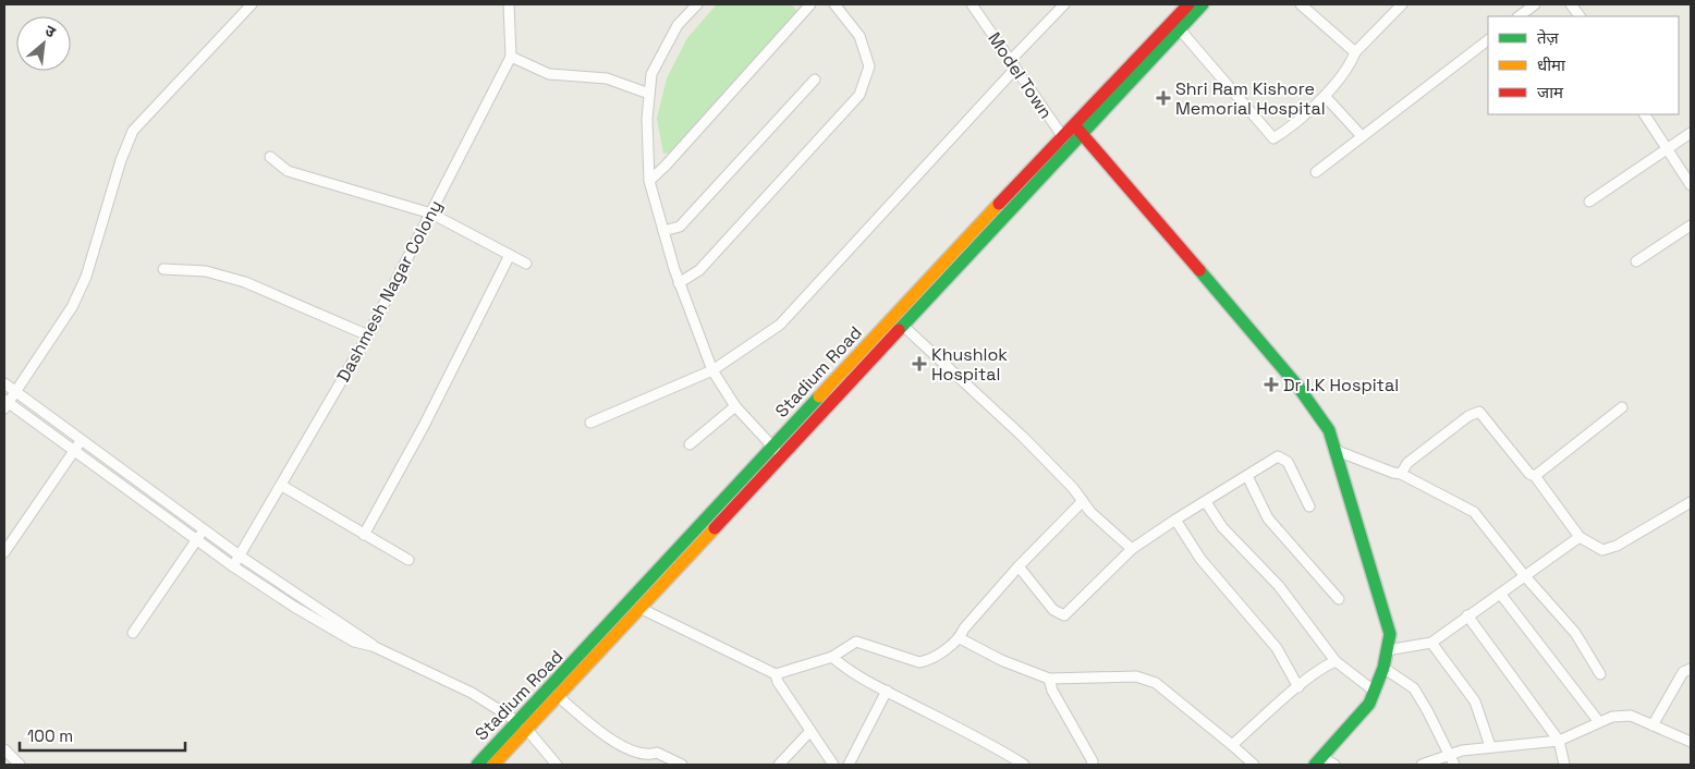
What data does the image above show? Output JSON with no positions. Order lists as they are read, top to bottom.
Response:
{
  "streets": {
    "main road": ["Stadium Road"],
    "street": ["Model Town", "Dashmesh Nagar Colony"]
  },
  "crossings": [
    ["Model Town", "Stadium Road"]
  ],
  "places": {
    "health": ["Shri Ram Kishore Memorial Hospital", "Khushlok Hospital", "Dr I.K Hospital"]
  },
  "legend": ["तेज़", "धीमा", "जाम"],
  "scale_bar": "100 m",
  "north": "top right"
}
